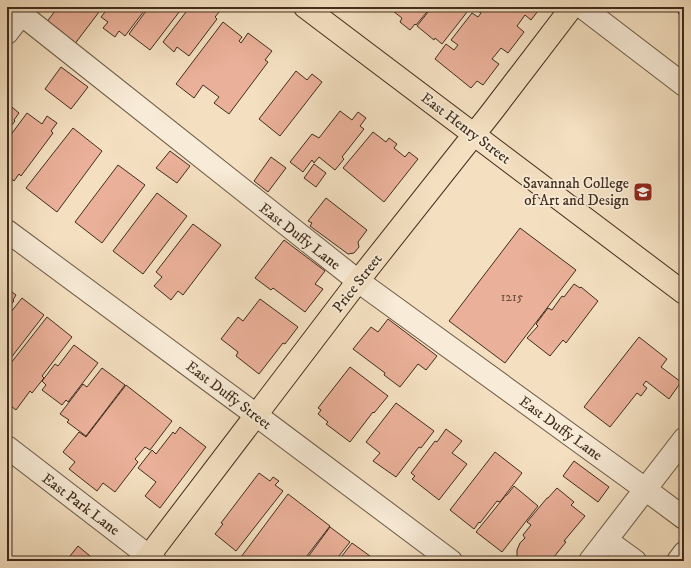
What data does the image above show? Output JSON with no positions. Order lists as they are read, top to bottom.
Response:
{
  "streets": {
    "main road": ["East Henry Street", "Price Street"],
    "street": ["East Duffy Lane", "East Duffy Street", "East Park Lane"]
  },
  "crossings": [
    ["East Henry Street", "Price Street"],
    ["East Duffy Lane", "Price Street"],
    ["Price Street", "East Duffy Street"],
    ["Price Street", "East Park Lane"]
  ],
  "places": {
    "school or university": ["Savannah College of Art and Design"]
  },
  "house_numbers": ["1215"]
}
